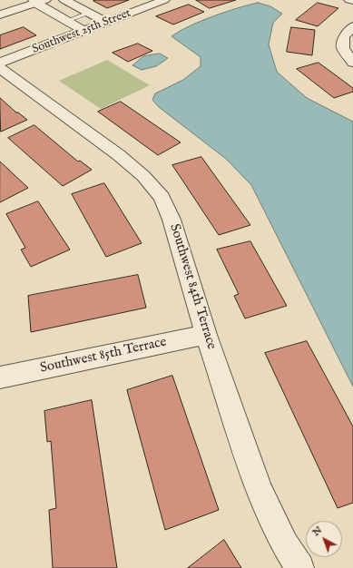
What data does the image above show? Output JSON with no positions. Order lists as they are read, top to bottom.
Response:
{
  "streets": {
    "street": ["Southwest 25th Street", "Southwest 84th Terrace", "Southwest 85th Terrace"]
  },
  "crossings": [
    ["Southwest 84th Terrace", "Southwest 85th Terrace"]
  ],
  "north": "top left"
}
